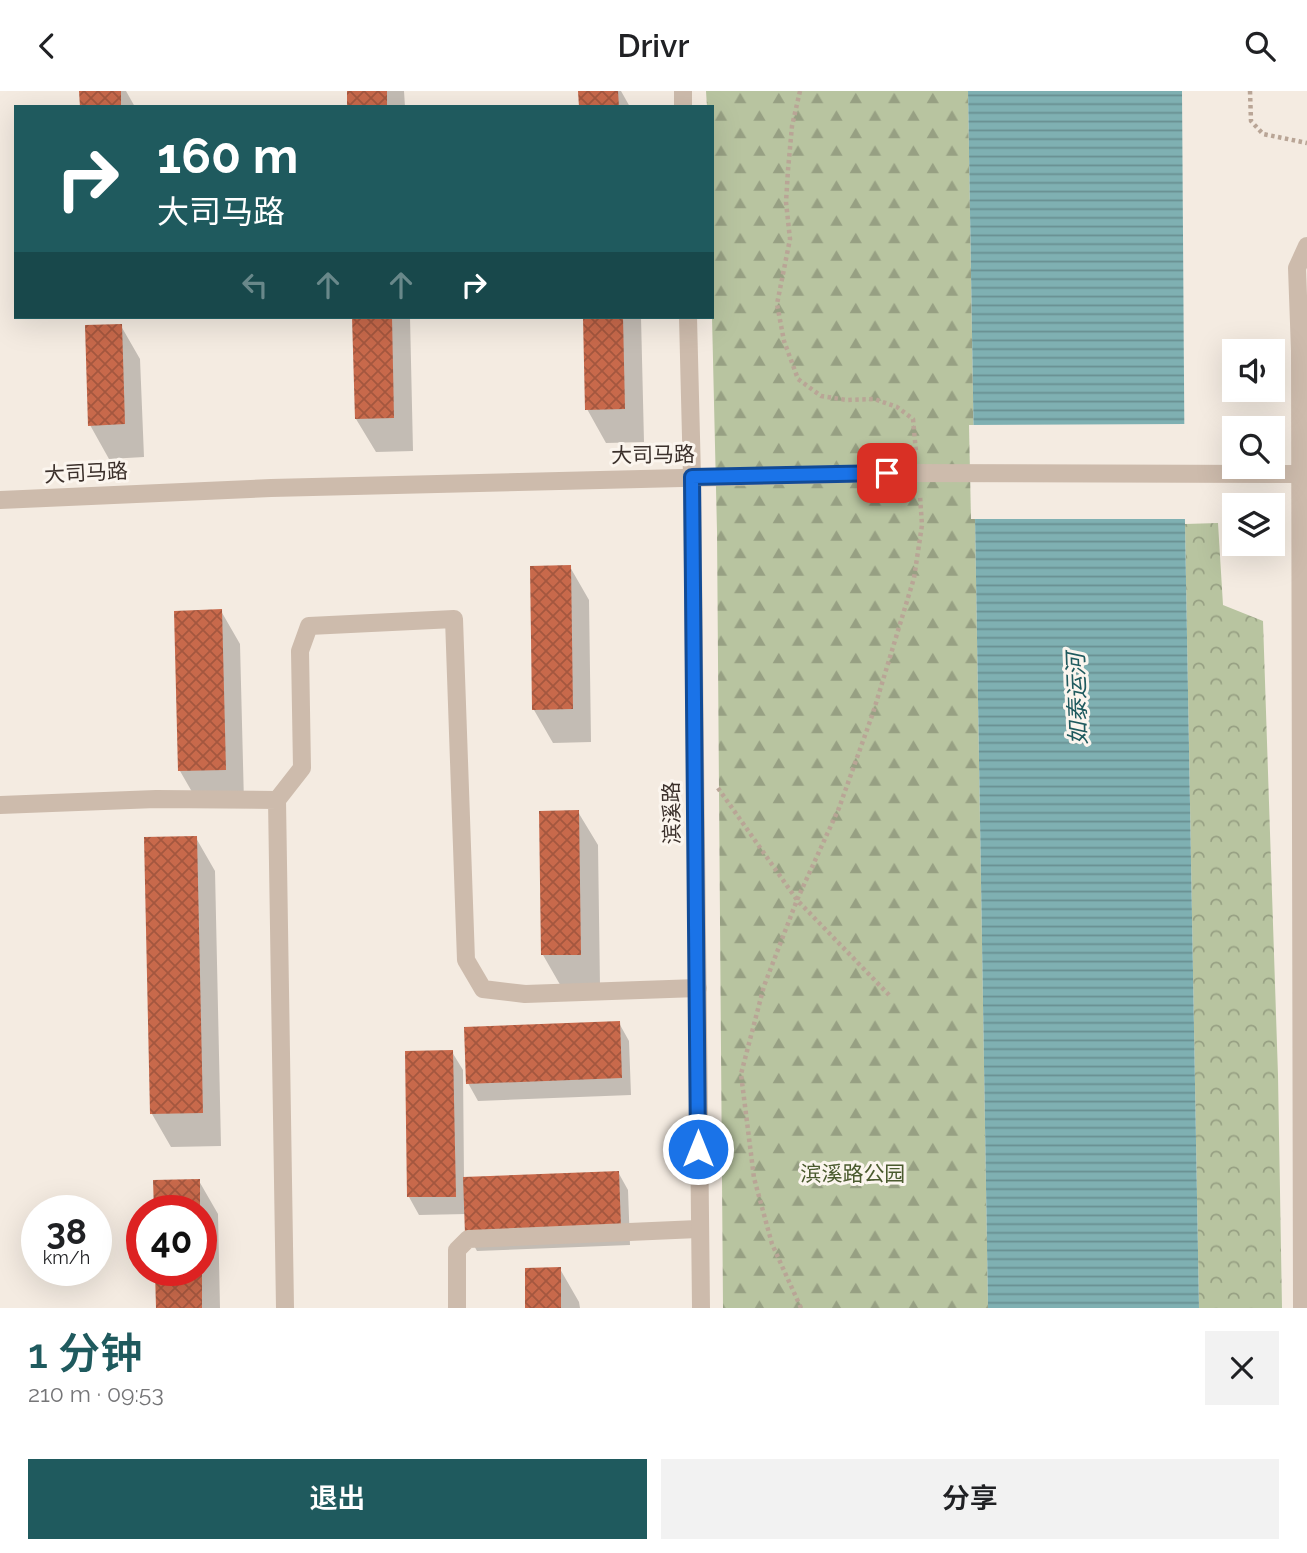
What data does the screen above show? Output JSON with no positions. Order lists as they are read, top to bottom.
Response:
{
  "streets": {
    "street": ["大司马路", "滨溪路"]
  },
  "crossings": [
    ["大司马路", "滨溪路"]
  ],
  "water": ["如泰运河"],
  "parks": ["滨溪路公园"],
  "page": {
    "header": "Drivr",
    "turn": ["160 m", "大司马路"],
    "speed": "38 km/h",
    "limit": "40",
    "heading": ["1 分钟", "210 m · 09:53"],
    "buttons": ["退出", "分享"]
  }
}
